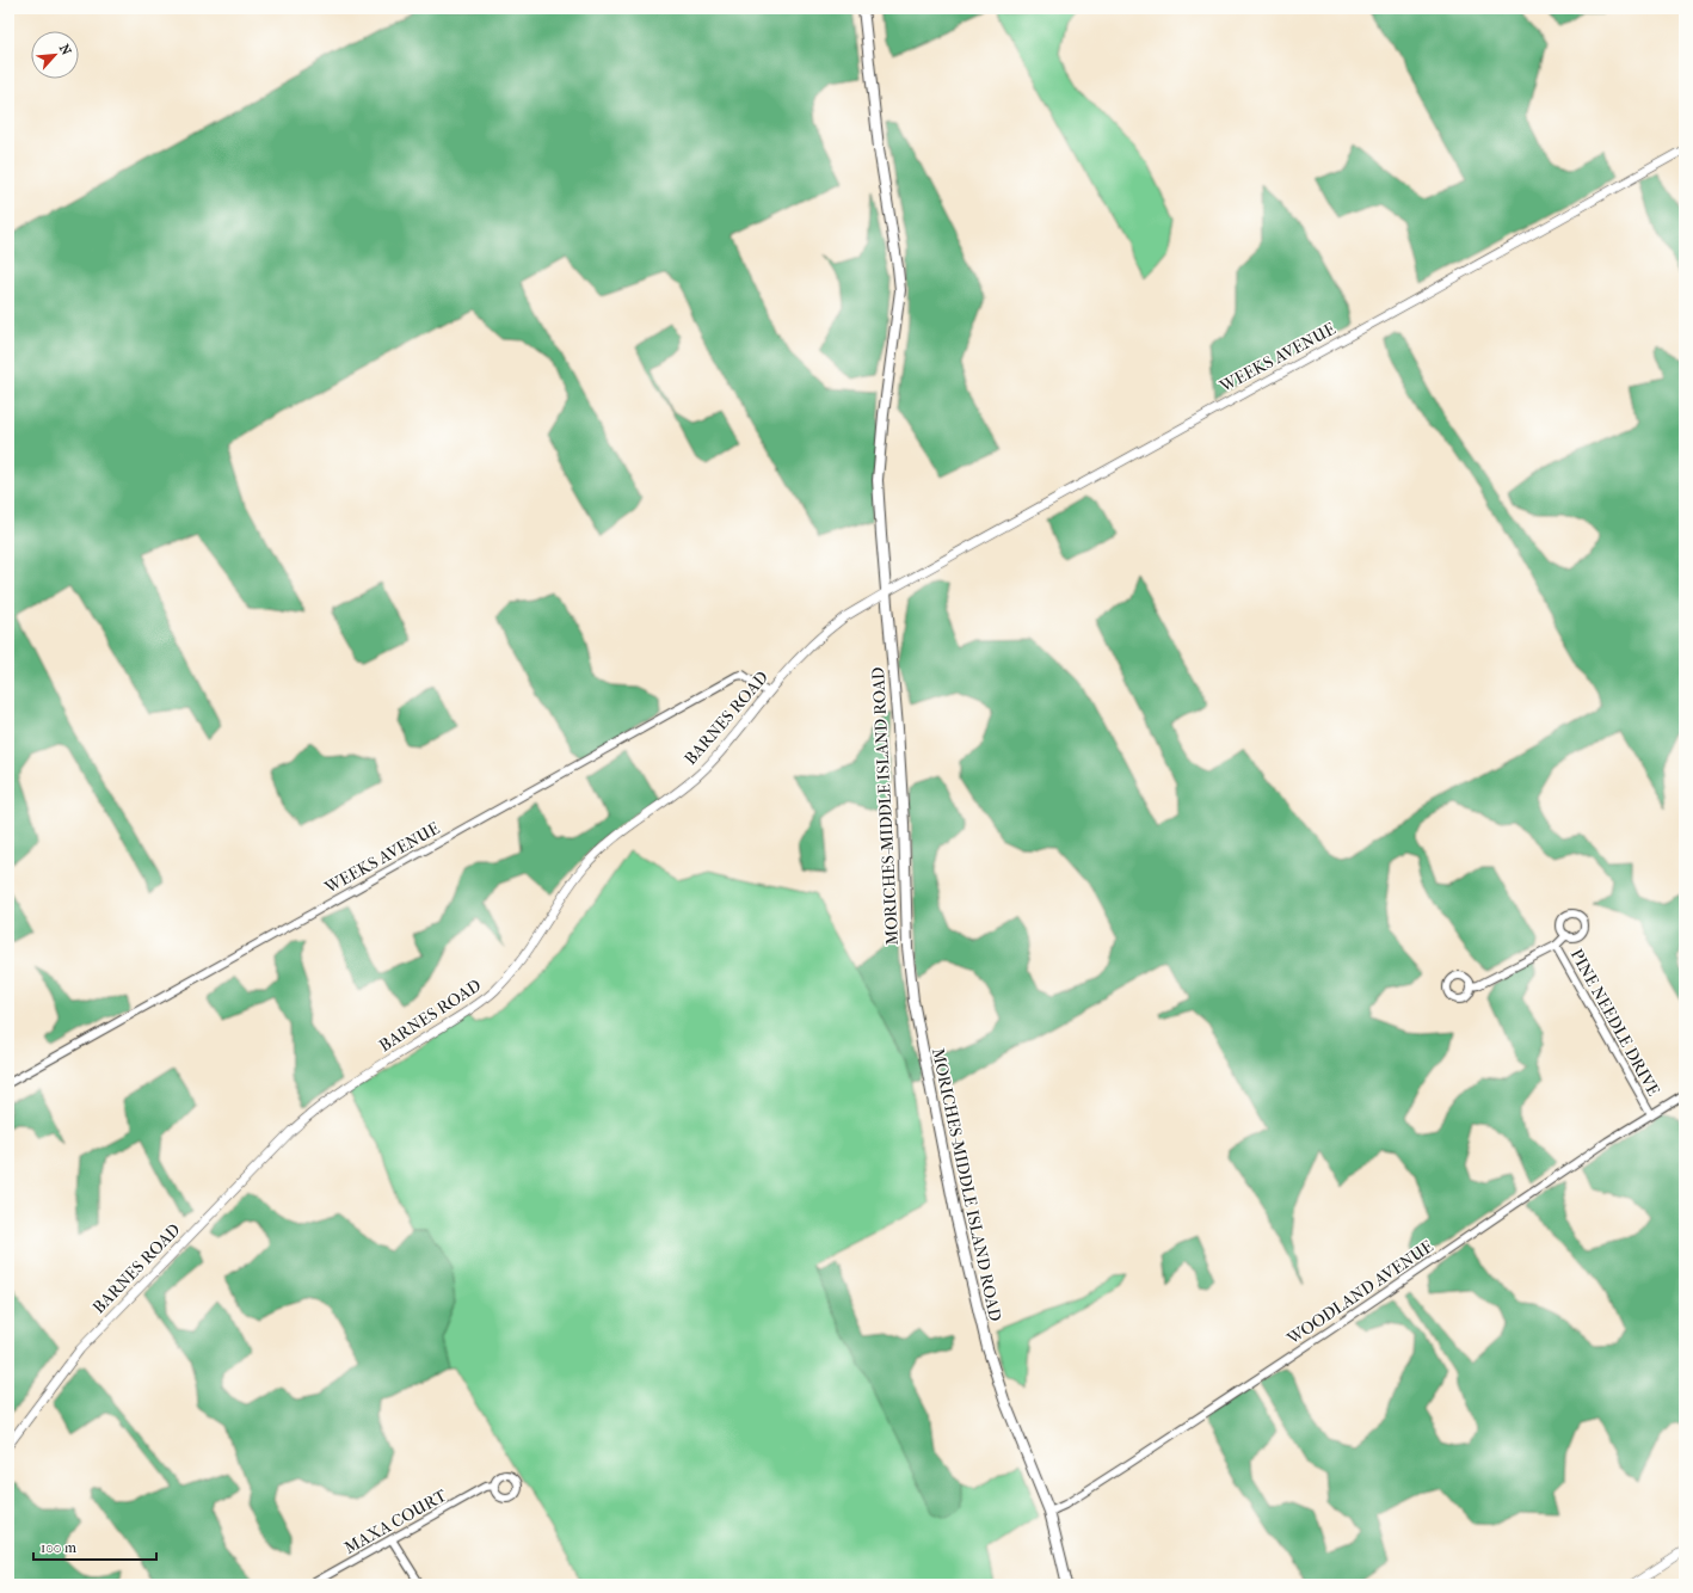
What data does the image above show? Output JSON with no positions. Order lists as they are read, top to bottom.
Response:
{
  "streets": {
    "main road": ["MORICHES-MIDDLE ISLAND ROAD"],
    "street": [
      "WEEKS AVENUE",
      "BARNES ROAD",
      "PINE NEEDLE DRIVE",
      "WOODLAND AVENUE",
      "MAXA COURT"
    ]
  },
  "crossings": [
    ["WEEKS AVENUE", "BARNES ROAD"],
    ["WEEKS AVENUE", "MORICHES-MIDDLE ISLAND ROAD"],
    ["BARNES ROAD", "MORICHES-MIDDLE ISLAND ROAD"],
    ["MORICHES-MIDDLE ISLAND ROAD", "WOODLAND AVENUE"],
    ["PINE NEEDLE DRIVE", "WOODLAND AVENUE"]
  ],
  "scale_bar": "100 m",
  "north": "top right"
}
